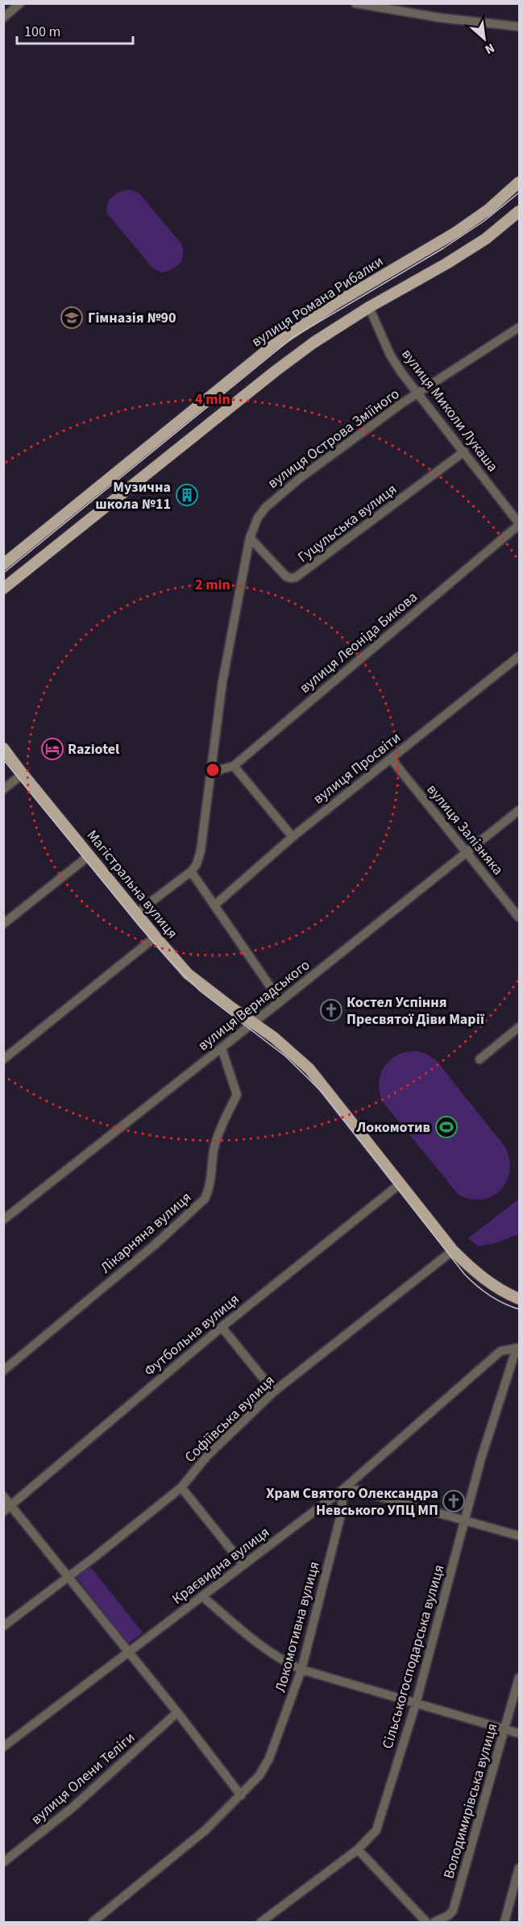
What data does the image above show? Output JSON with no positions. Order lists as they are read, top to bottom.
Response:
{
  "streets": {
    "main road": ["вулиця Романа Рибалки", "Магістральна вулиця"],
    "street": [
      "вулиця Миколи Лукаша",
      "вулиця Острова Зміїного",
      "Гуцульська вулиця",
      "вулиця Леоніда Бикова",
      "вулиця Просвіти",
      "вулиця Залізняка",
      "вулиця Вернадського",
      "Лікарняна вулиця",
      "Футбольна вулиця",
      "Софіївська вулиця",
      "Краєвидна вулиця",
      "Локомотивна вулиця",
      "Сільськогосподарська вулиця",
      "вулиця Олени Теліги",
      "Володимирівська вулиця"
    ]
  },
  "crossings": [
    ["вулиця Миколи Лукаша", "вулиця Острова Зміїного"],
    ["вулиця Миколи Лукаша", "Гуцульська вулиця"],
    ["вулиця Миколи Лукаша", "вулиця Леоніда Бикова"],
    ["вулиця Острова Зміїного", "Гуцульська вулиця"],
    ["вулиця Острова Зміїного", "вулиця Леоніда Бикова"],
    ["вулиця Просвіти", "вулиця Залізняка"],
    ["вулиця Залізняка", "вулиця Вернадського"],
    ["Магістральна вулиця", "вулиця Вернадського"],
    ["Магістральна вулиця", "Футбольна вулиця"],
    ["Магістральна вулиця", "Софіївська вулиця"],
    ["вулиця Вернадського", "Лікарняна вулиця"],
    ["Краєвидна вулиця", "Локомотивна вулиця"],
    ["Краєвидна вулиця", "Сільськогосподарська вулиця"]
  ],
  "places": {
    "school or university": ["Гімназія №90"],
    "building": ["Музична школа №11"],
    "hotel": ["Raziotel"],
    "church": ["Костел Успіння Пресвятої Діви Марії", "Храм Святого Олександра Невського УПЦ МП"],
    "sports": ["Локомотив"]
  },
  "scale_bar": "100 m",
  "north": "bottom right",
  "rings": ["4 min", "2 min"]
}
